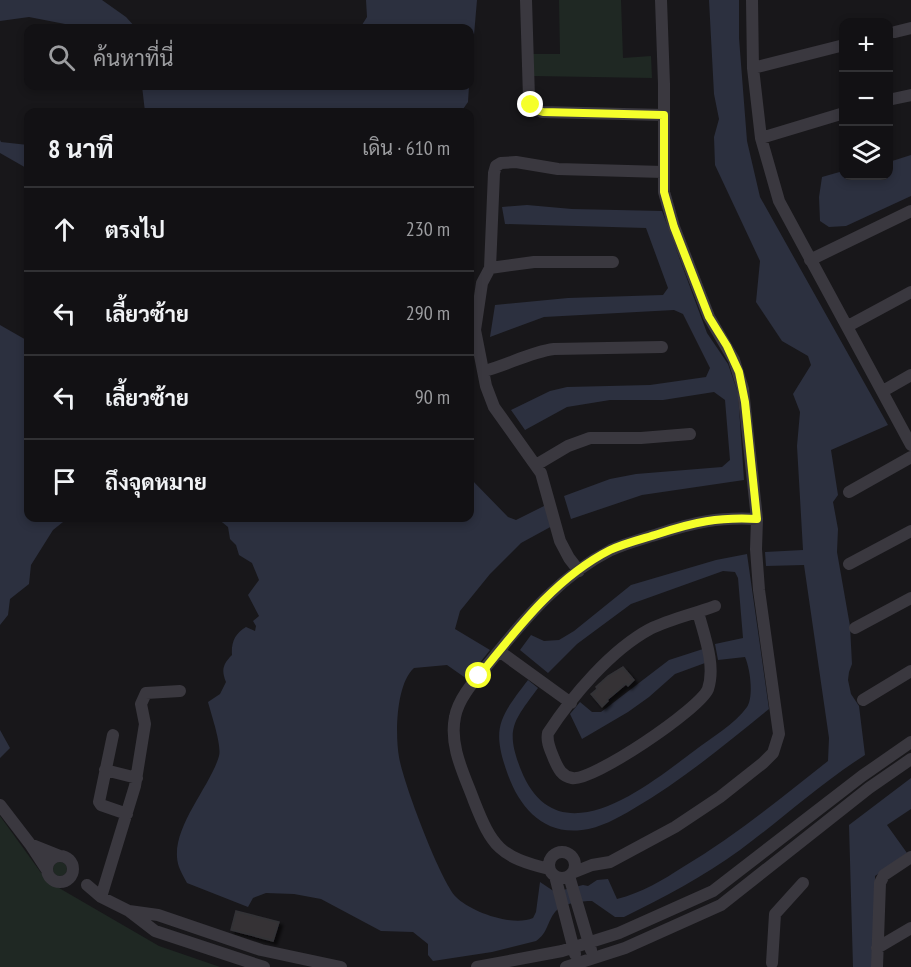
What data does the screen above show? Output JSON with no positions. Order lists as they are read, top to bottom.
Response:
{
  "page": {
    "map_buttons": ["+", "−"],
    "search": "ค้นหาที่นี่",
    "heading": ["8 นาที", "เดิน · 610 m"],
    "list": [
      ["ตรงไป", "230 m"],
      ["เลี้ยวซ้าย", "290 m"],
      ["เลี้ยวซ้าย", "90 m"],
      "ถึงจุดหมาย"
    ]
  }
}
